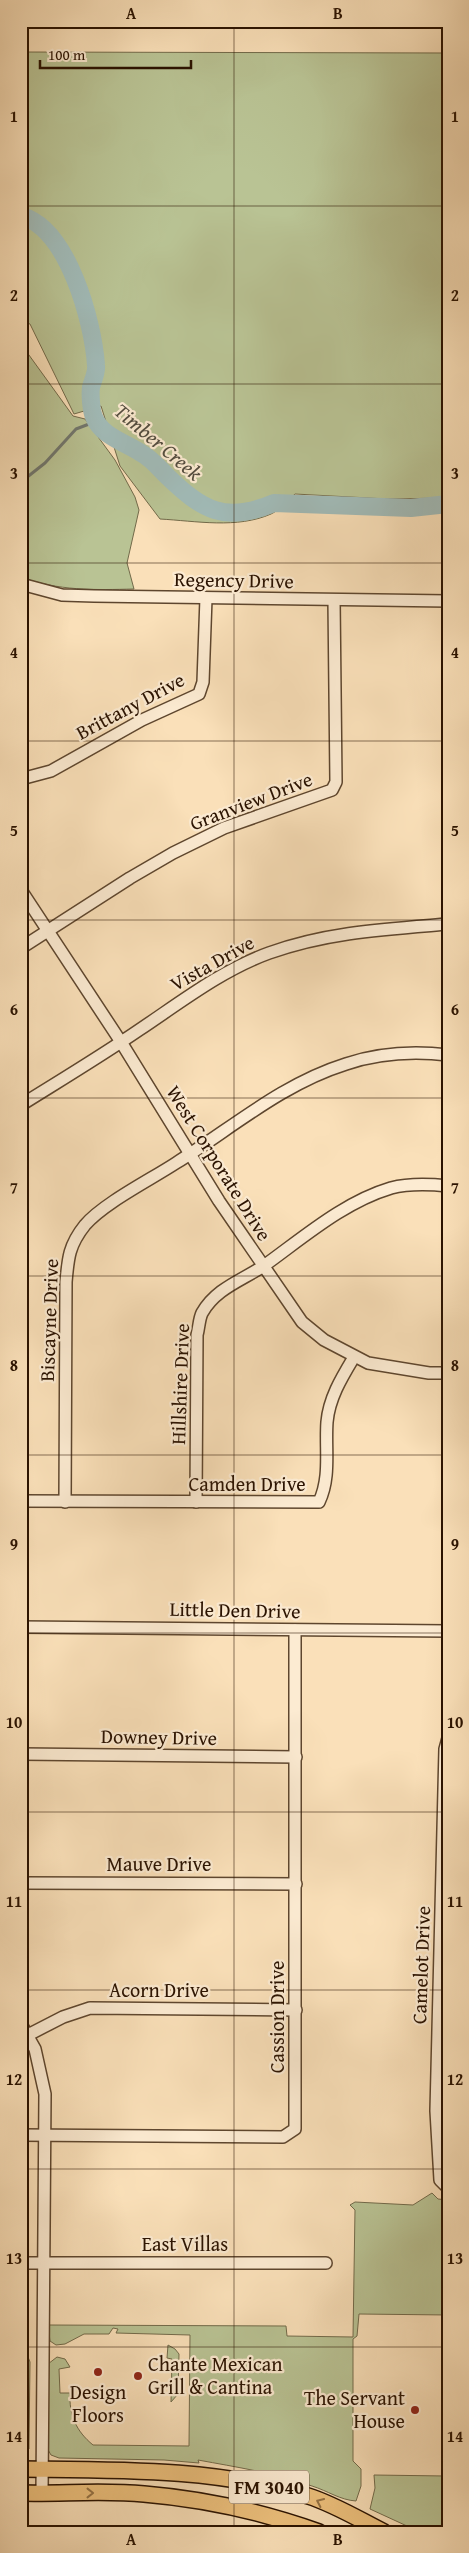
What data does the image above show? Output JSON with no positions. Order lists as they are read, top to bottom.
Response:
{
  "streets": {
    "main road": ["FM 3040"],
    "street": [
      "Regency Drive",
      "Brittany Drive",
      "Granview Drive",
      "Vista Drive",
      "West Corporate Drive",
      "Biscayne Drive",
      "Hillshire Drive",
      "Camden Drive",
      "Little Den Drive",
      "Downey Drive",
      "Mauve Drive",
      "Camelot Drive",
      "Acorn Drive",
      "Cassion Drive",
      "East Villas"
    ]
  },
  "crossings": [
    ["Regency Drive", "Brittany Drive"],
    ["Regency Drive", "Granview Drive"],
    ["Granview Drive", "West Corporate Drive"],
    ["Vista Drive", "West Corporate Drive"],
    ["West Corporate Drive", "Biscayne Drive"],
    ["West Corporate Drive", "Hillshire Drive"],
    ["West Corporate Drive", "Camden Drive"],
    ["Biscayne Drive", "Camden Drive"],
    ["Hillshire Drive", "Camden Drive"],
    ["Little Den Drive", "Cassion Drive"],
    ["Downey Drive", "Cassion Drive"],
    ["Mauve Drive", "Cassion Drive"],
    ["Acorn Drive", "Cassion Drive"]
  ],
  "water": ["Timber Creek"],
  "places": ["Design Floors", "Chante Mexican Grill & Cantina", "The Servant House"],
  "scale_bar": "100 m",
  "grid": {
    "columns": ["A", "B"],
    "rows": [
      "1",
      "2",
      "3",
      "4",
      "5",
      "6",
      "7",
      "8",
      "9",
      "10",
      "11",
      "12",
      "13",
      "14"
    ]
  }
}
